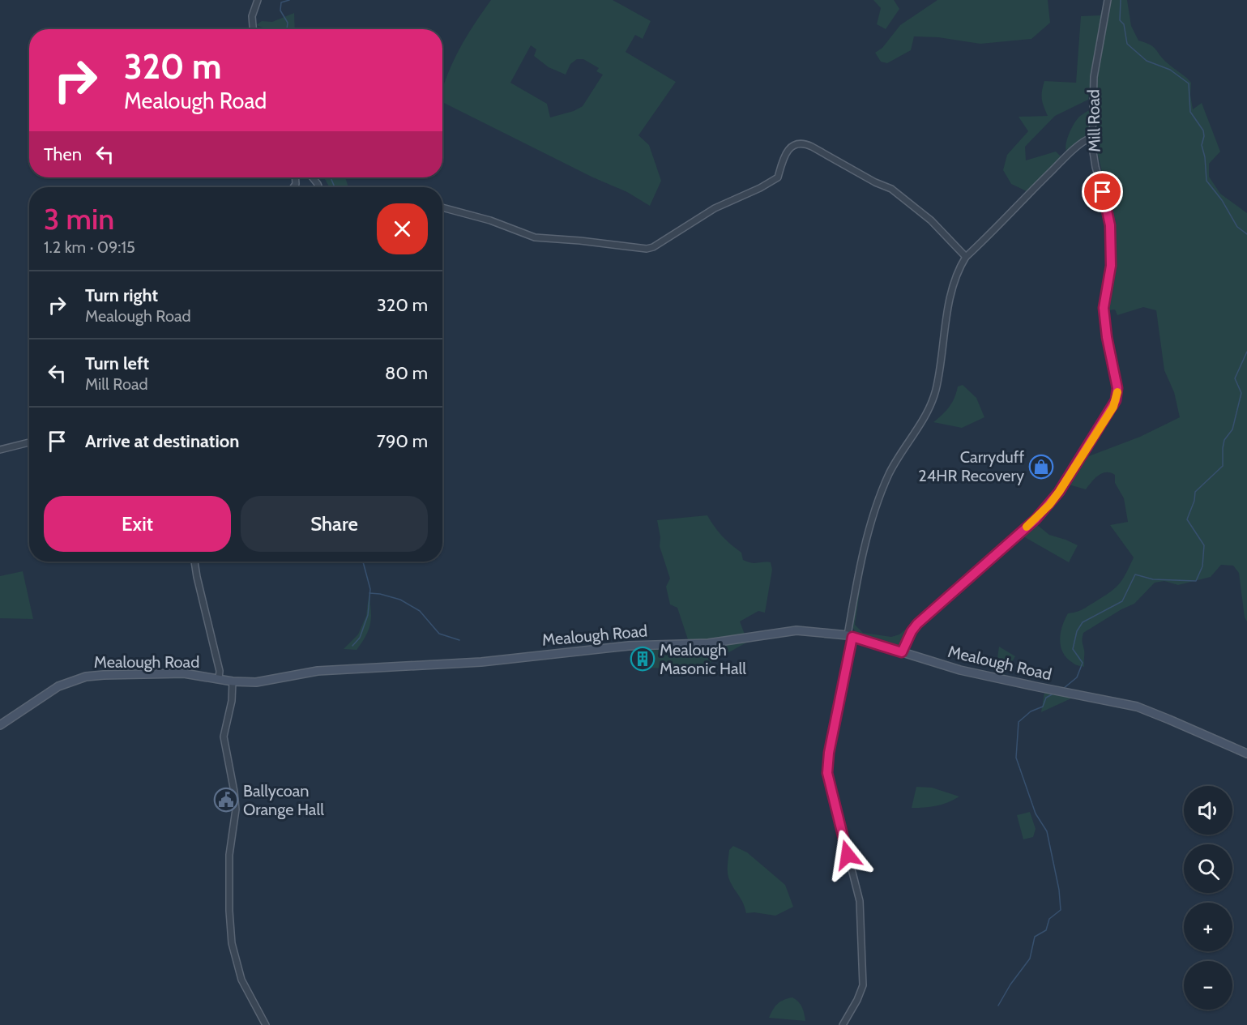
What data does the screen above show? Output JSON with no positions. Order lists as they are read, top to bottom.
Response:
{
  "streets": {
    "street": ["Mill Road", "Mealough Road"]
  },
  "crossings": [
    ["Mill Road", "Mealough Road"]
  ],
  "places": {
    "shop": ["Carryduff 24HR Recovery"],
    "building": ["Mealough Masonic Hall"],
    "public building": ["Ballycoan Orange Hall"]
  },
  "page": {
    "turn": ["320 m", "Mealough Road"],
    "then": "Then",
    "heading": ["3 min", "1.2 km · 09:15"],
    "list": [
      {
        "name": "Turn right",
        "note": "Mealough Road",
        "value": "320 m"
      },
      {
        "name": "Turn left",
        "note": "Mill Road",
        "value": "80 m"
      },
      {
        "name": "Arrive at destination",
        "value": "790 m"
      }
    ],
    "buttons": ["Exit", "Share"],
    "map_buttons": ["+", "−"]
  }
}
